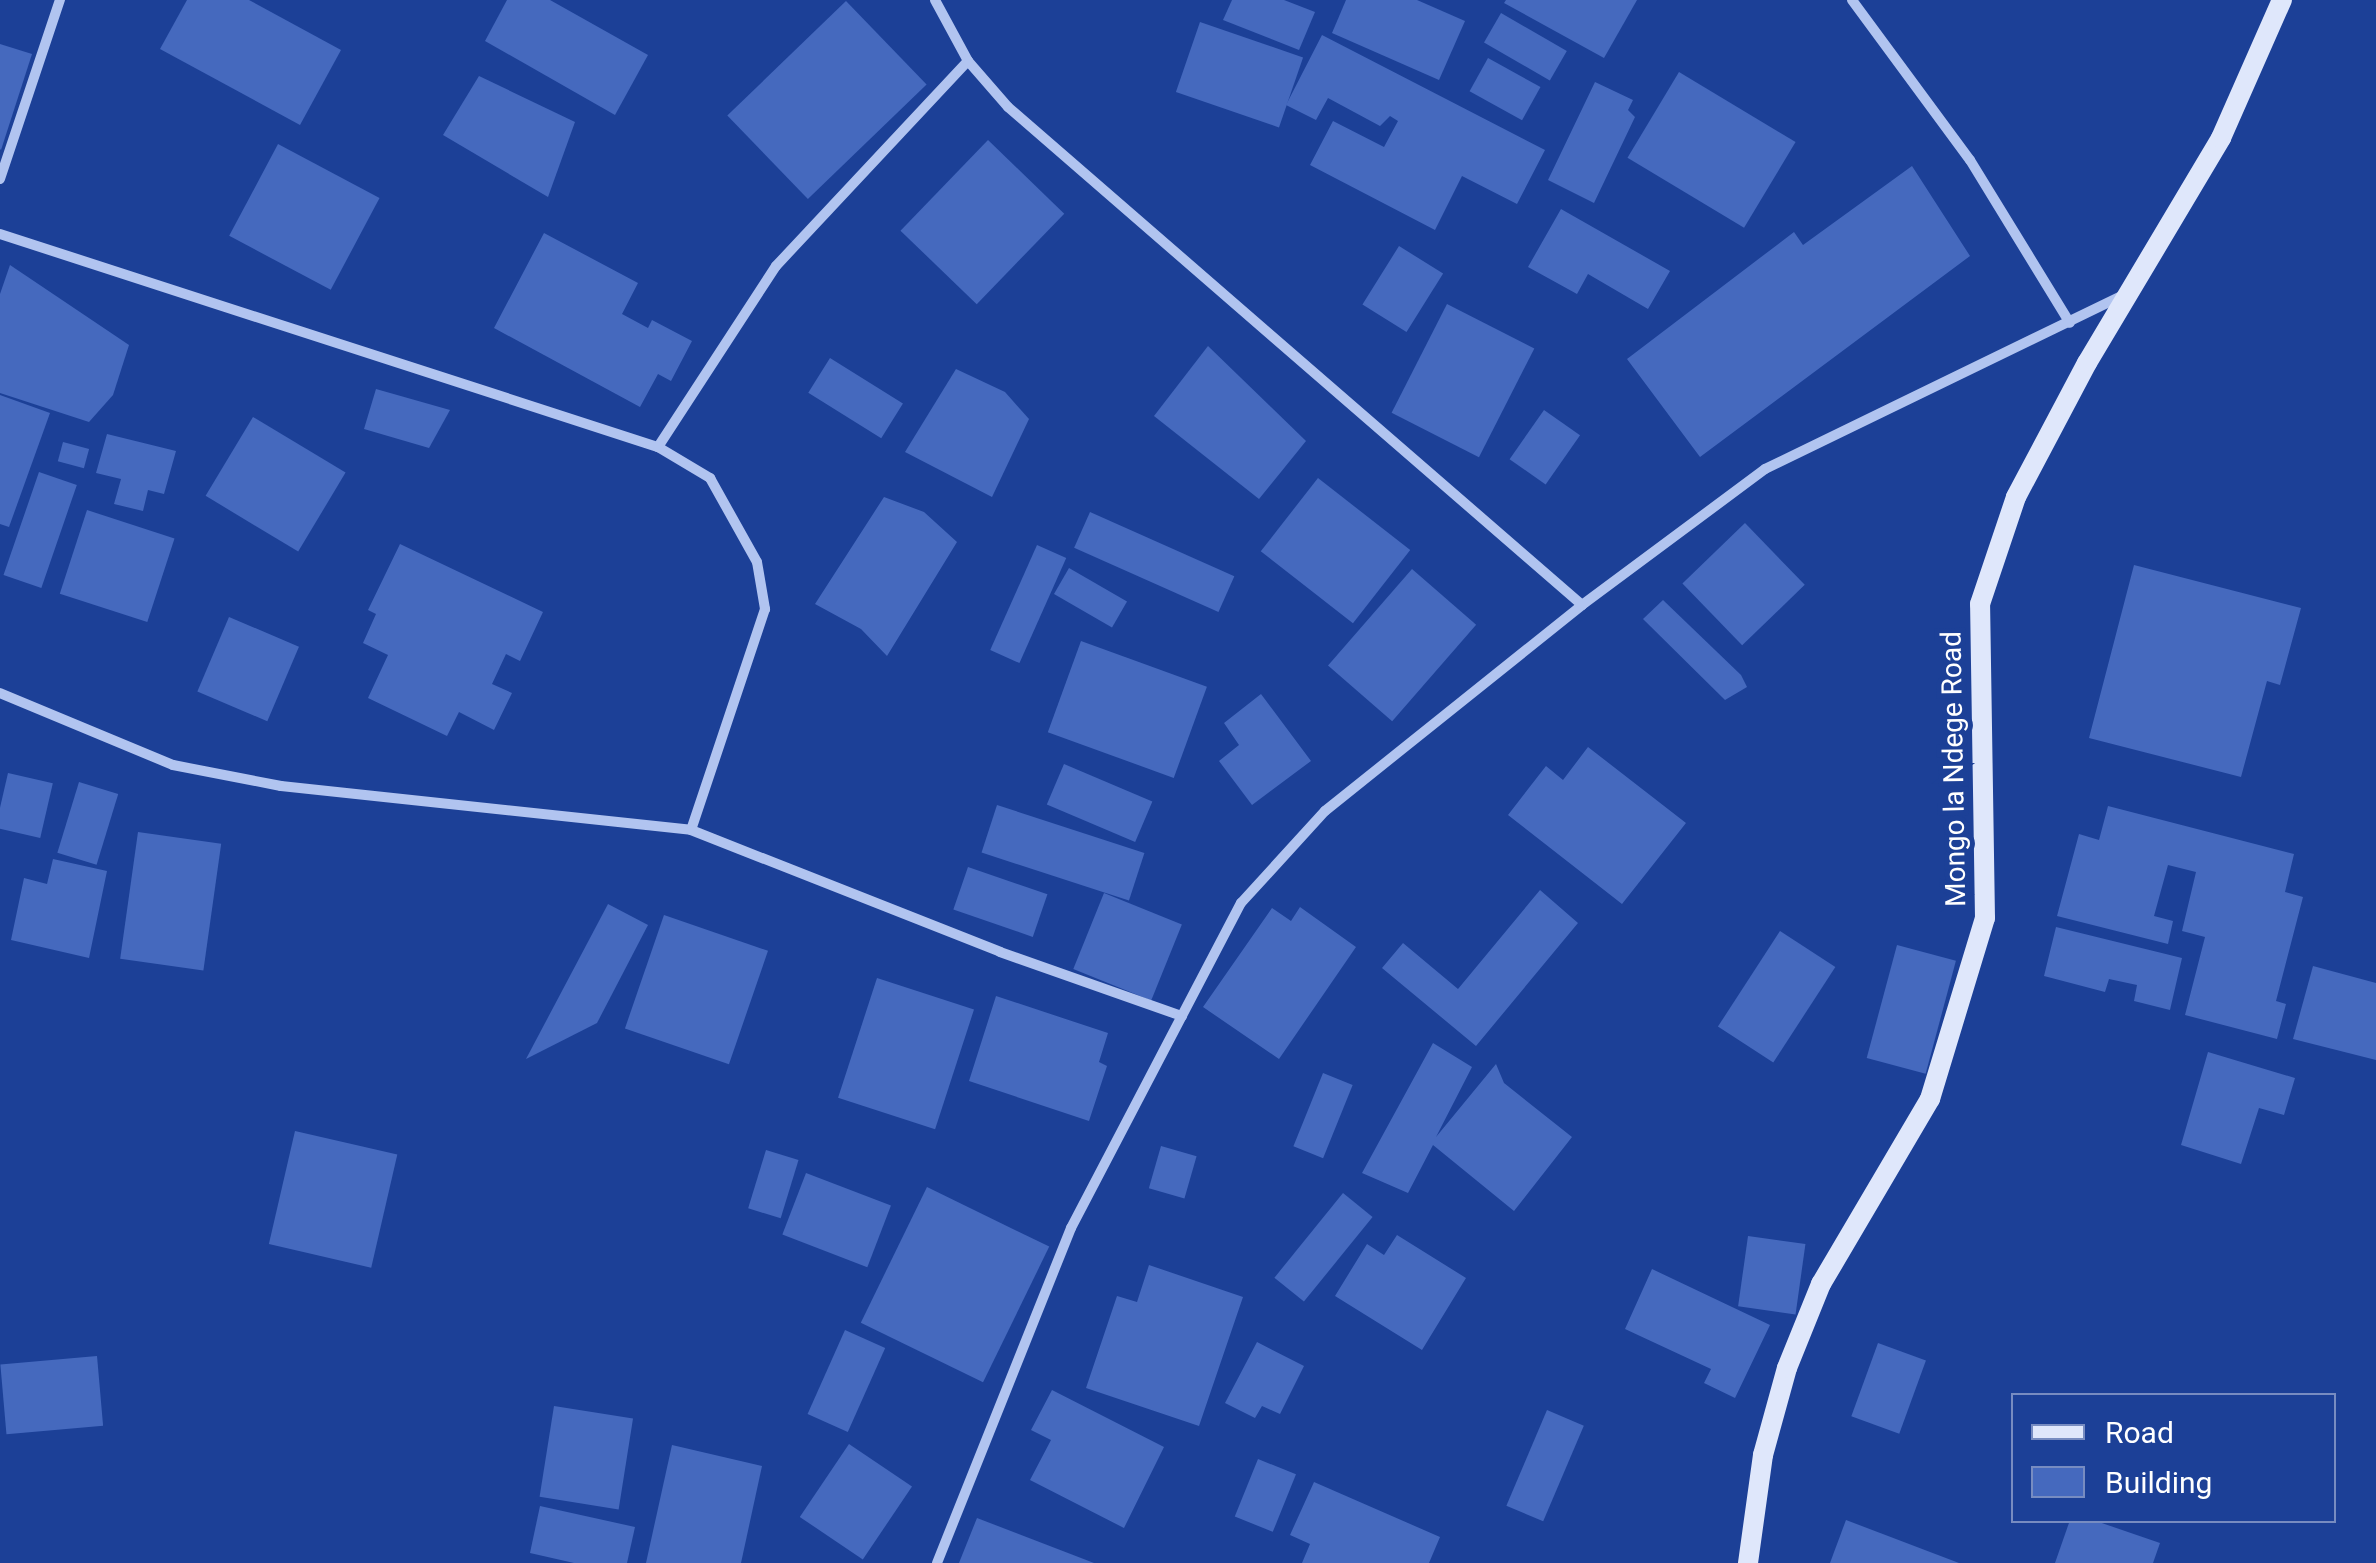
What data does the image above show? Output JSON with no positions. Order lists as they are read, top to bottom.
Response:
{
  "streets": {
    "street": ["Mongo la Ndege Road"]
  },
  "legend": ["Road", "Building"]
}
